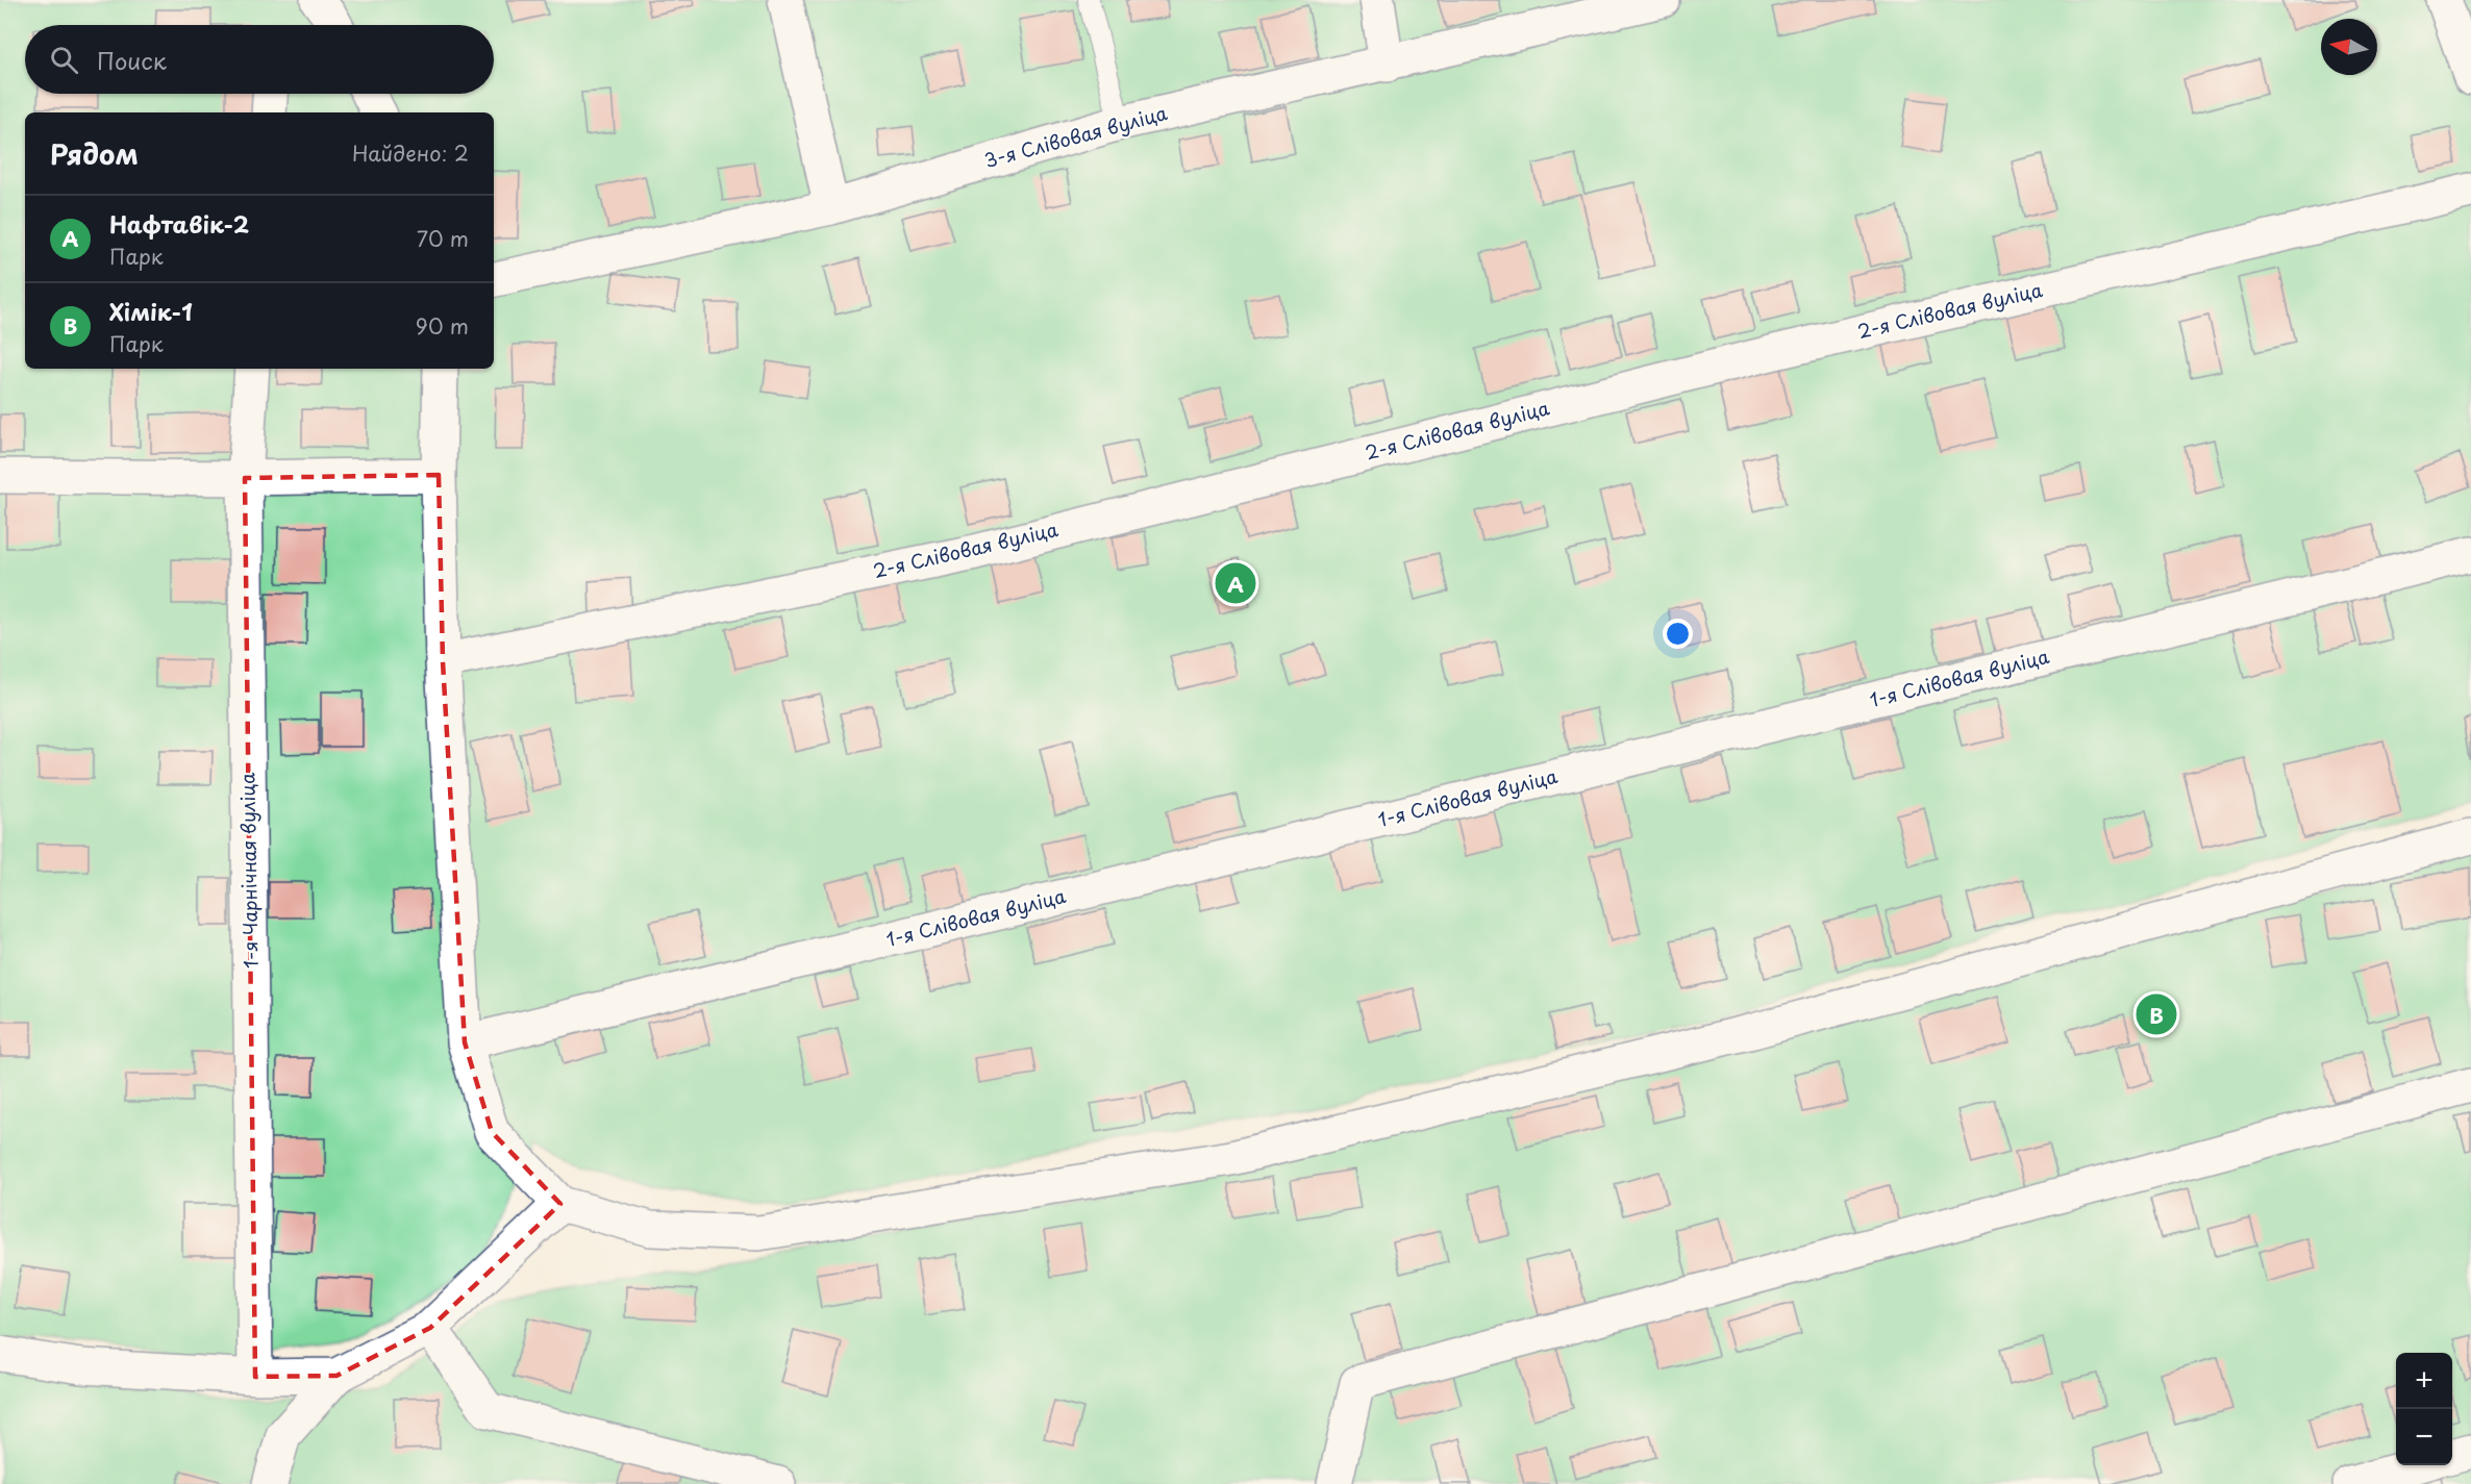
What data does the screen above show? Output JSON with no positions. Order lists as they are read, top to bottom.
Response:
{
  "streets": {
    "street": [
      "3-я Слівовая вуліца",
      "2-я Слівовая вуліца",
      "1-я Слівовая вуліца",
      "1-я Чарнічная вуліца"
    ]
  },
  "north": "left",
  "page": {
    "search": "Поиск",
    "heading": ["Рядом", "Найдено: 2"],
    "list": [
      {
        "mark": "A",
        "name": "Нафтавік-2",
        "note": "Парк",
        "value": "70 m"
      },
      {
        "mark": "B",
        "name": "Хімік-1",
        "note": "Парк",
        "value": "90 m"
      }
    ],
    "pins": ["A", "B"],
    "map_buttons": ["+", "−"]
  }
}
